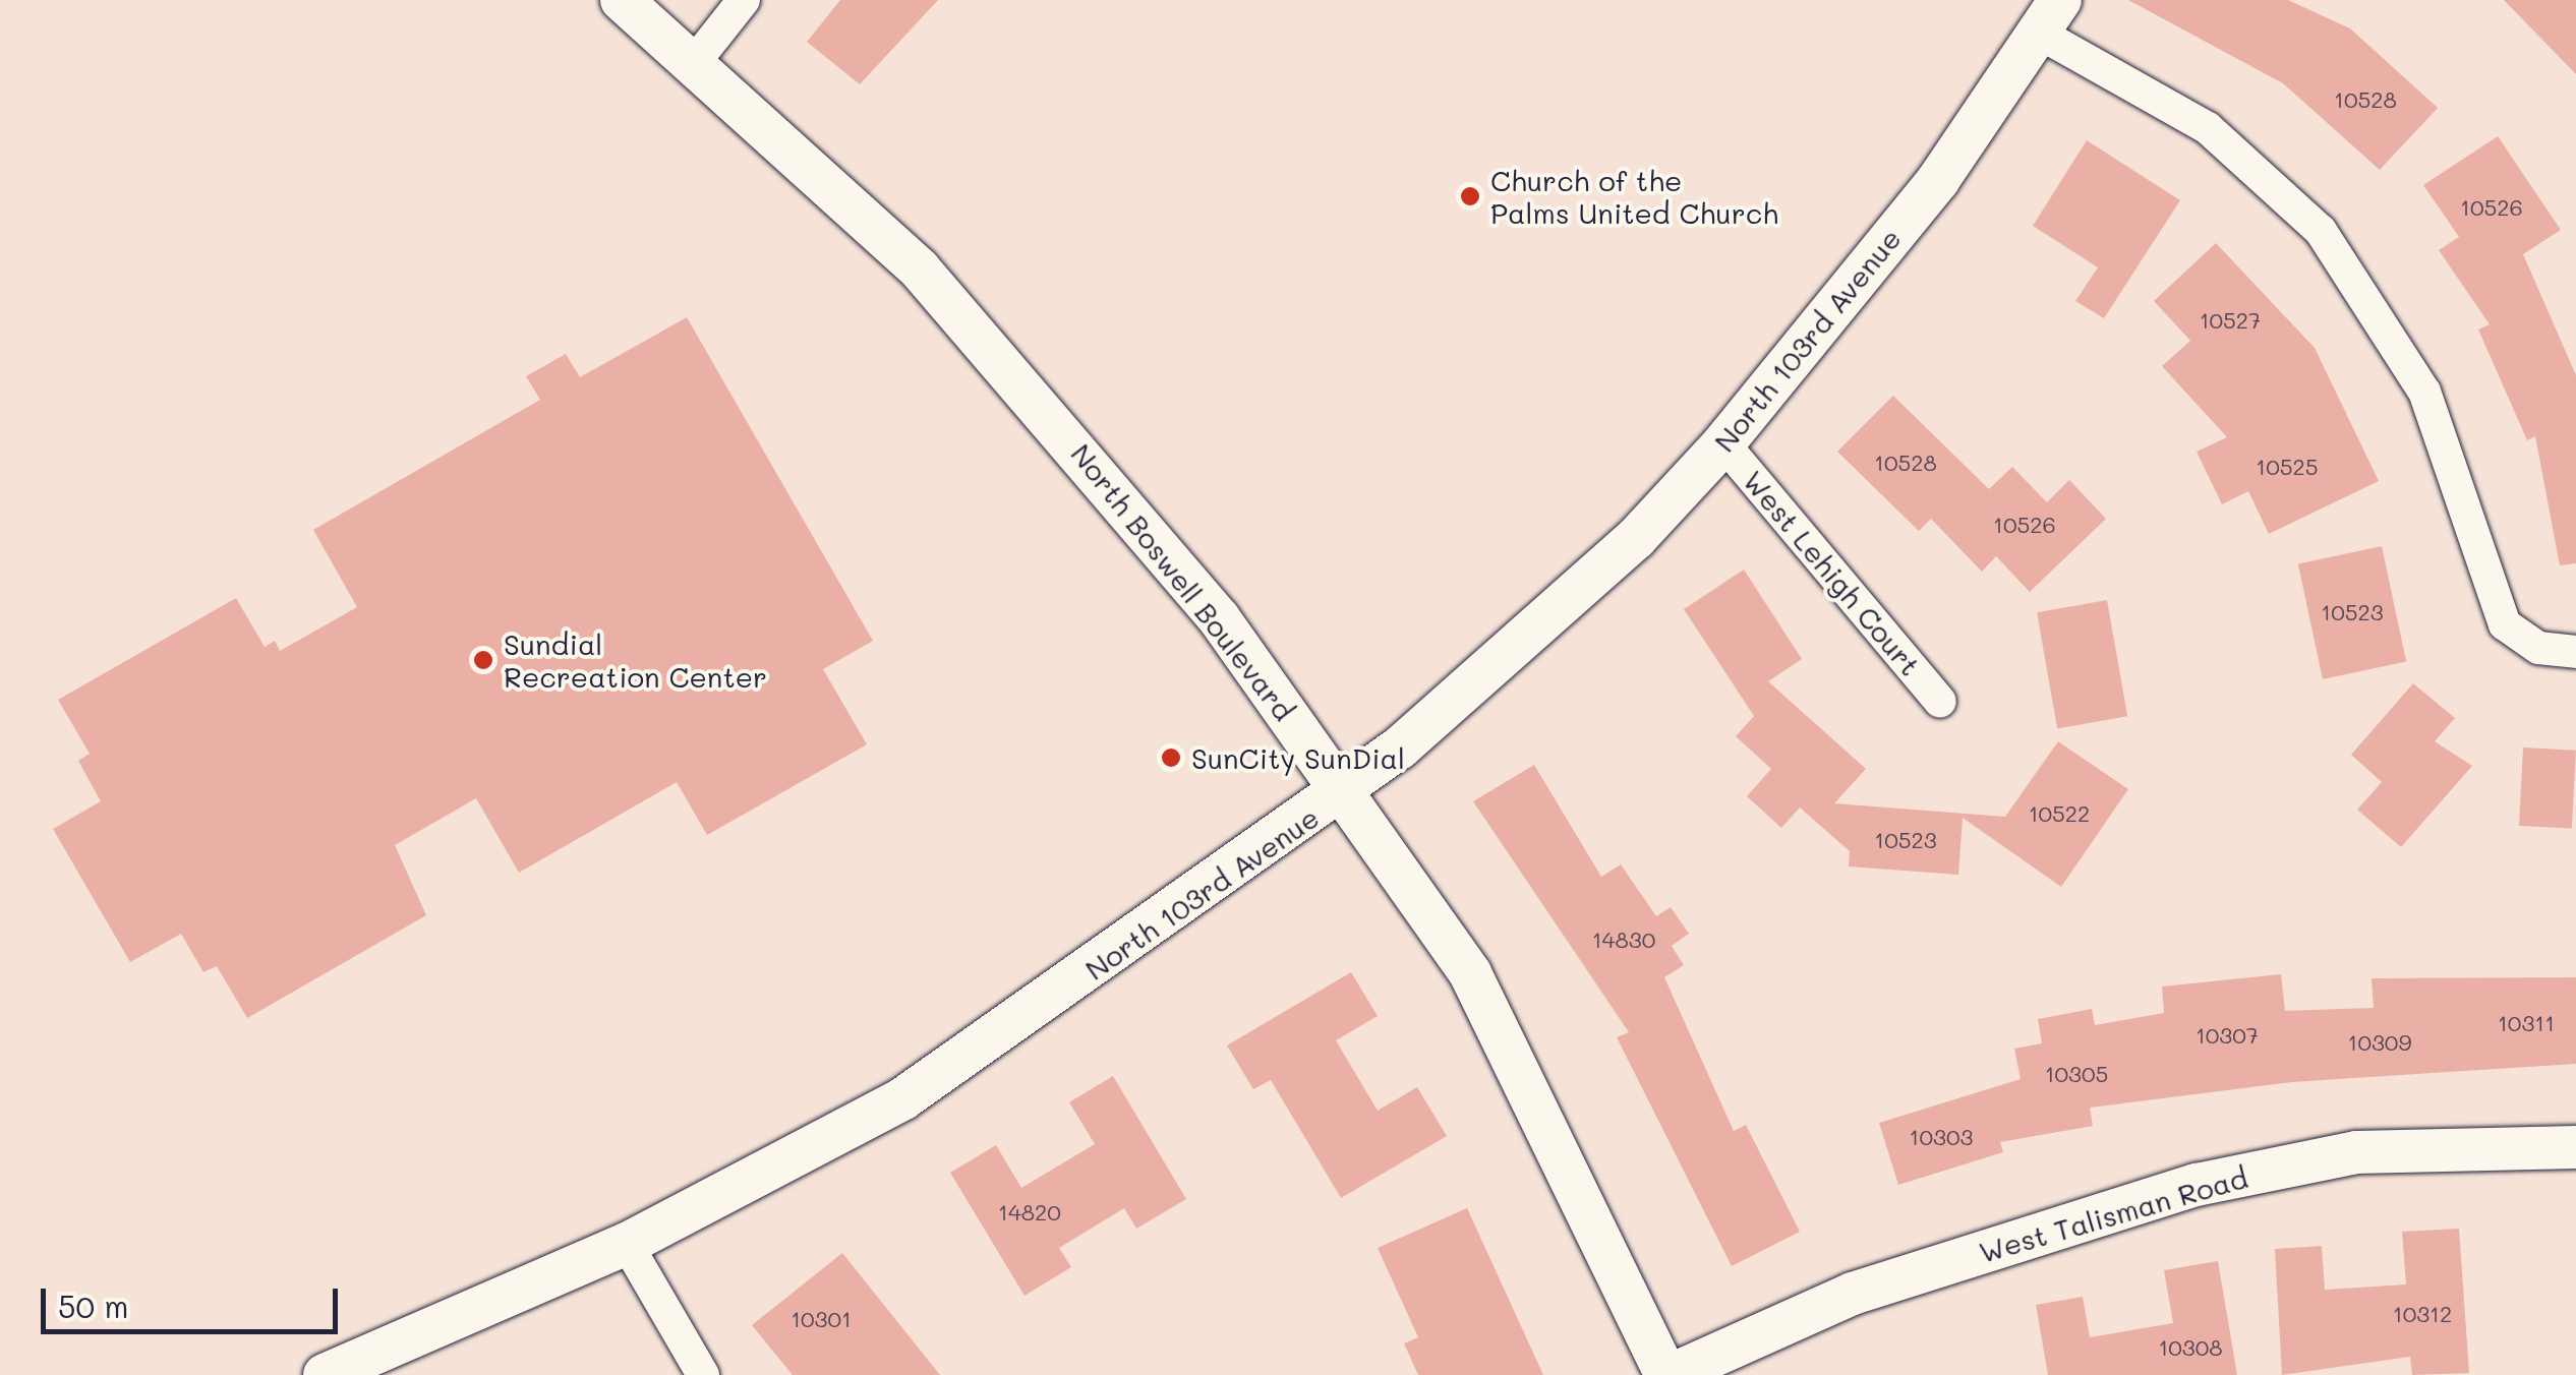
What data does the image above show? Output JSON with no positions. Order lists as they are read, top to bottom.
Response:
{
  "streets": {
    "street": [
      "North 103rd Avenue",
      "West Lehigh Court",
      "North Boswell Boulevard",
      "West Talisman Road"
    ]
  },
  "crossings": [
    ["North 103rd Avenue", "West Lehigh Court"],
    ["North 103rd Avenue", "North Boswell Boulevard"],
    ["North Boswell Boulevard", "West Talisman Road"]
  ],
  "places": ["Church of the Palms United Church", "Sundial Recreation Center", "SunCity SunDial"],
  "house_numbers": [
    "10528",
    "10526",
    "10527",
    "10528",
    "10525",
    "10526",
    "10523",
    "10522",
    "10523",
    "14830",
    "10311",
    "10307",
    "10309",
    "10305",
    "10303",
    "14820",
    "10312",
    "10301",
    "10308"
  ],
  "scale_bar": "50 m"
}
